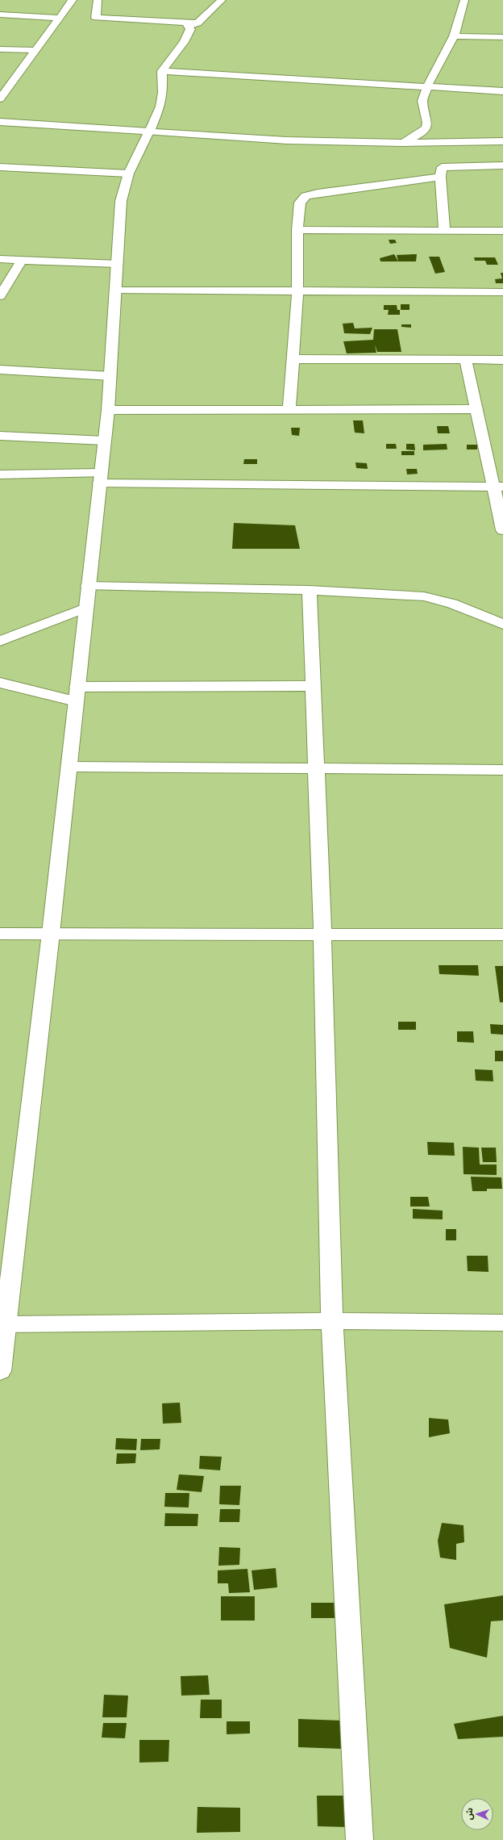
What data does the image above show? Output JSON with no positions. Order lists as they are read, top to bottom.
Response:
{
  "north": "left"
}
